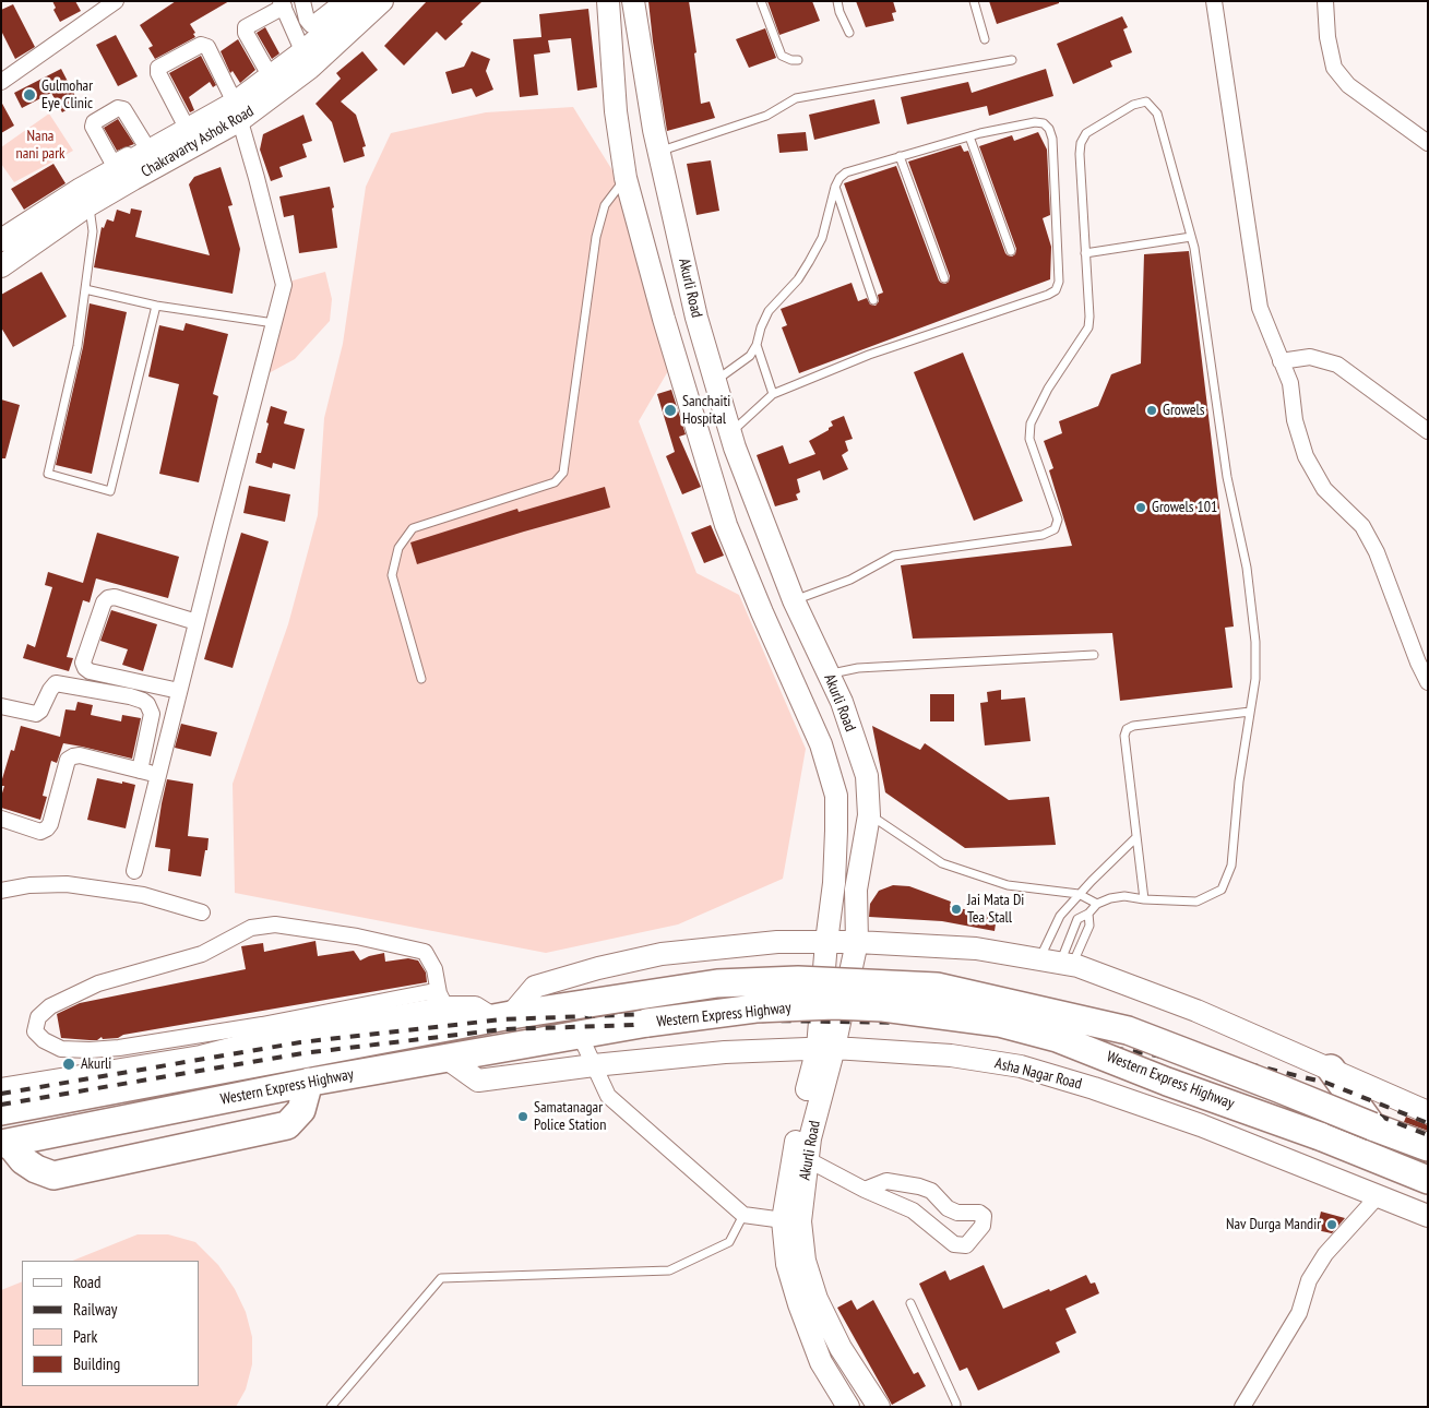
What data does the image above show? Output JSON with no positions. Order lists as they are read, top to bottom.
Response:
{
  "streets": {
    "highway": ["Western Express Highway"],
    "street": ["Chakravarty Ashok Road", "Akurli Road", "Asha Nagar Road"]
  },
  "crossings": [
    ["Akurli Road", "Asha Nagar Road"],
    ["Western Express Highway", "Asha Nagar Road"]
  ],
  "parks": ["Nana nani park"],
  "places": [
    "Gulmohar Eye Clinic",
    "Sanchaiti Hospital",
    "Growels",
    "Growels 101",
    "Jai Mata Di Tea Stall",
    "Akurli",
    "Samatanagar Police Station",
    "Nav Durga Mandir"
  ],
  "legend": [
    "Road",
    "Railway",
    "Park",
    "Building"
  ]
}
